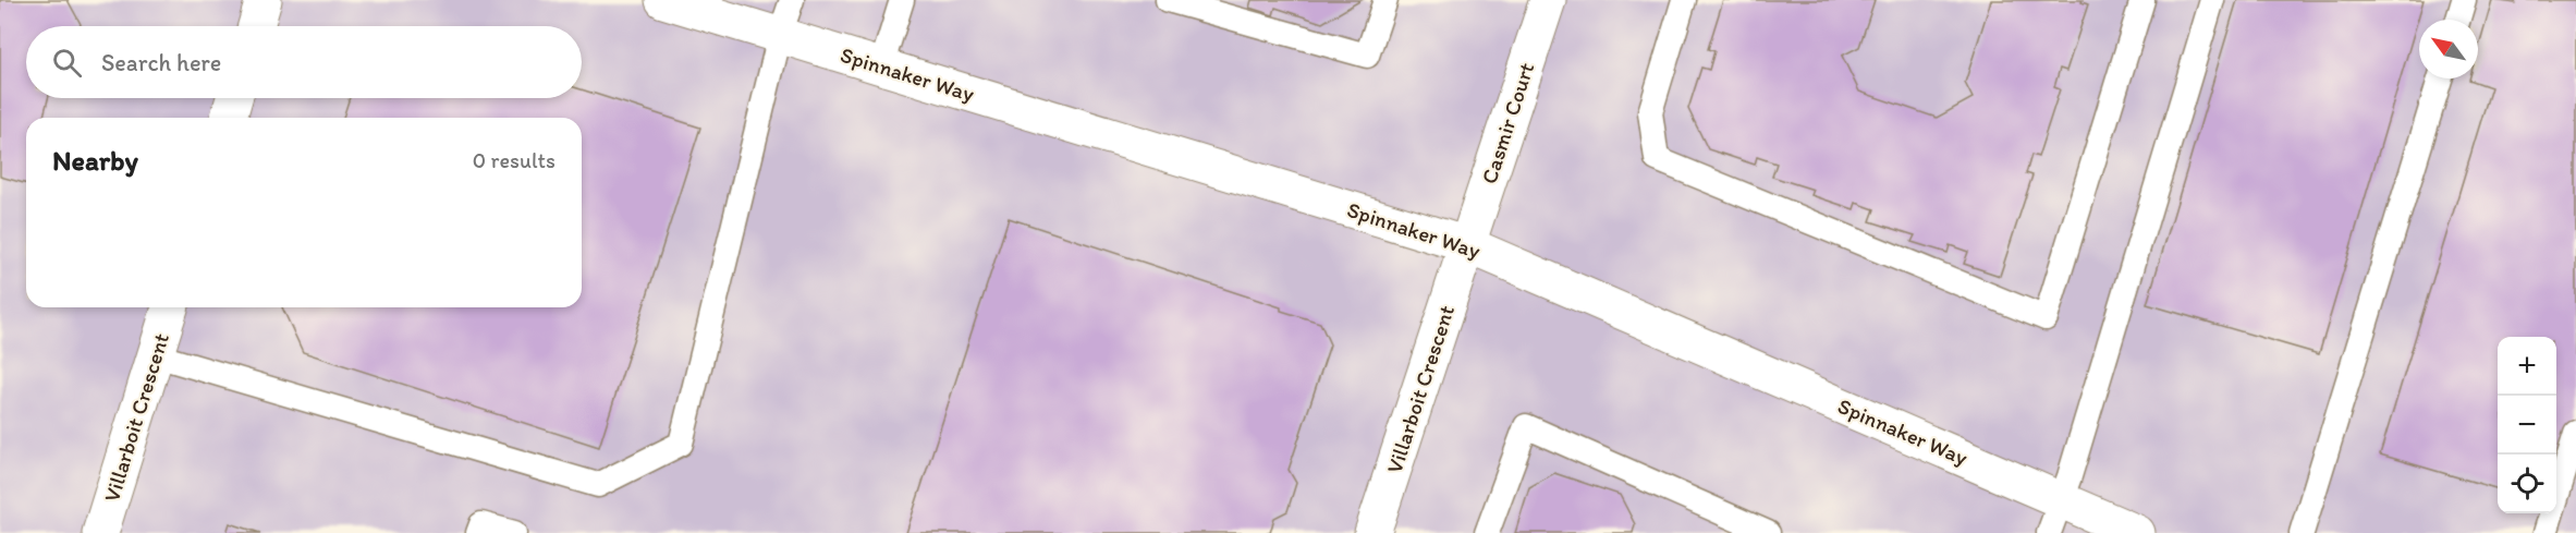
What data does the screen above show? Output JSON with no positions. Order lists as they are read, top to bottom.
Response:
{
  "streets": {
    "street": ["Spinnaker Way", "Casmir Court", "Villarboit Crescent"]
  },
  "crossings": [
    ["Spinnaker Way", "Casmir Court"],
    ["Spinnaker Way", "Villarboit Crescent"],
    ["Casmir Court", "Villarboit Crescent"]
  ],
  "north": "top left",
  "page": {
    "search": "Search here",
    "heading": ["Nearby", "0 results"],
    "map_buttons": ["+", "−"]
  }
}
